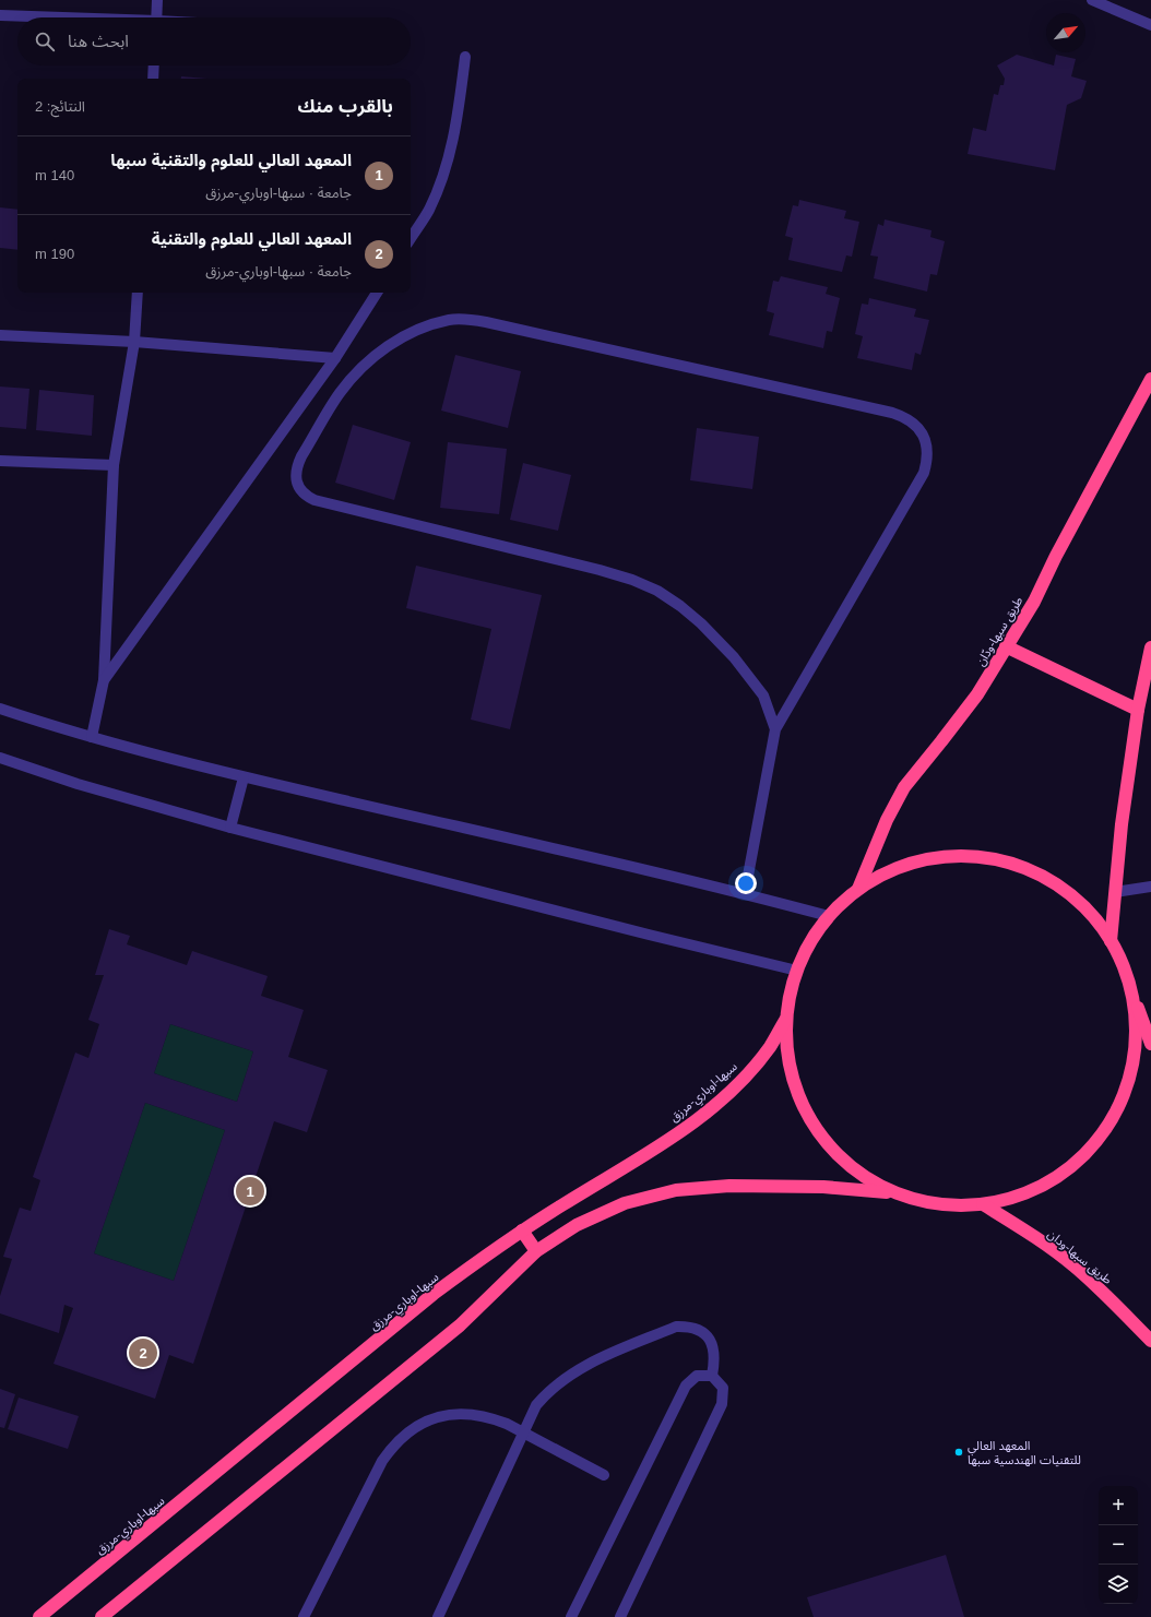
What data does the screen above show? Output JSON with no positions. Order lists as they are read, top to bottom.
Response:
{
  "streets": {
    "highway": ["طريق سبها-ودّان", "سبها-اوباري-مرزق", "طريق سبها-ودان"]
  },
  "places": ["المعهد العالي للتقنيات الهندسية سبها"],
  "north": "top right",
  "page": {
    "search": "ابحث هنا",
    "heading": ["بالقرب منك", "النتائج: 2"],
    "list": [
      {
        "mark": "1",
        "name": "المعهد العالي للعلوم والتقنية سبها",
        "note": "جامعة · سبها-اوباري-مرزق",
        "value": "140 m"
      },
      {
        "mark": "2",
        "name": "المعهد العالي للعلوم والتقنية",
        "note": "جامعة · سبها-اوباري-مرزق",
        "value": "190 m"
      }
    ],
    "pins": ["1", "2"],
    "map_buttons": ["+", "−"]
  }
}
